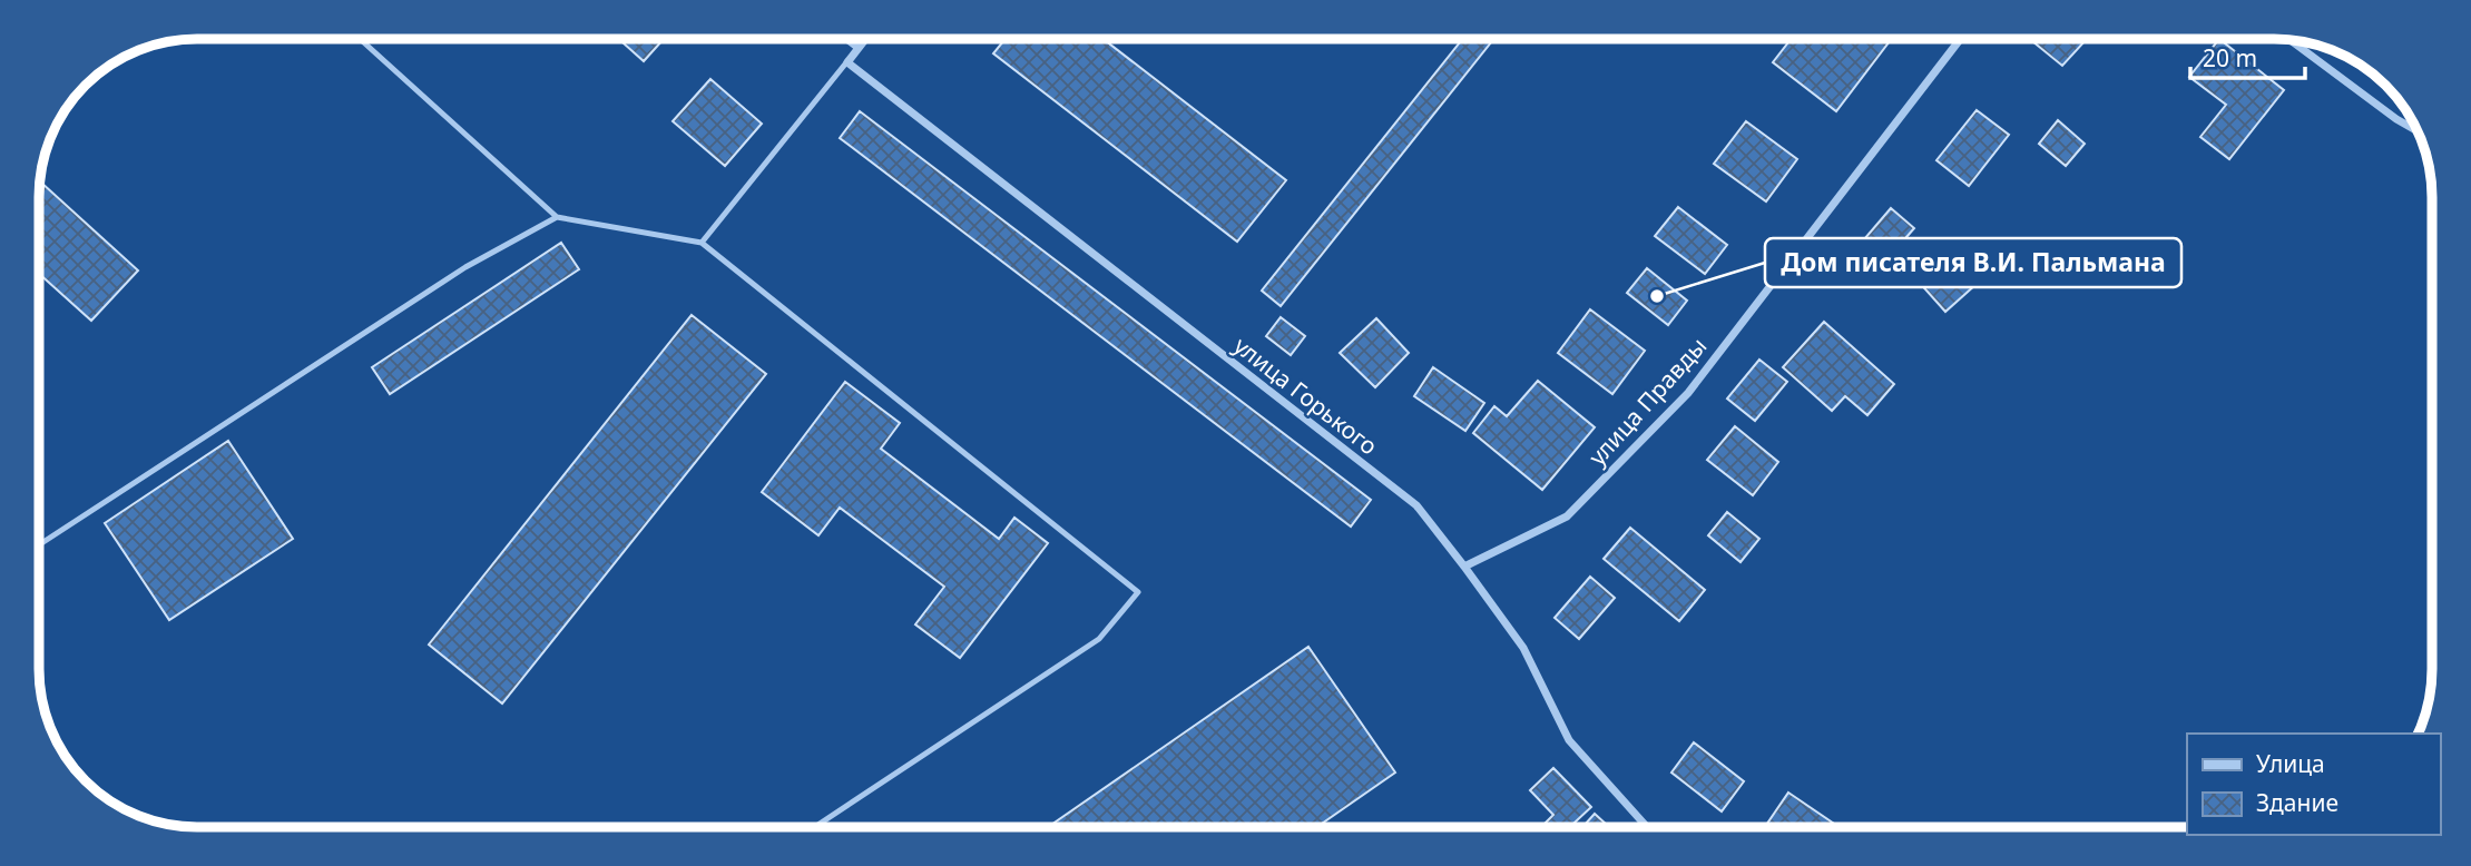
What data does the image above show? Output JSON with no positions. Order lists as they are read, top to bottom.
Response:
{
  "streets": {
    "street": ["улица Горького", "улица Правды"]
  },
  "crossings": [
    ["улица Горького", "улица Правды"]
  ],
  "places": ["Дом писателя В.И. Пальмана"],
  "legend": ["Улица", "Здание"],
  "scale_bar": "20 m"
}
